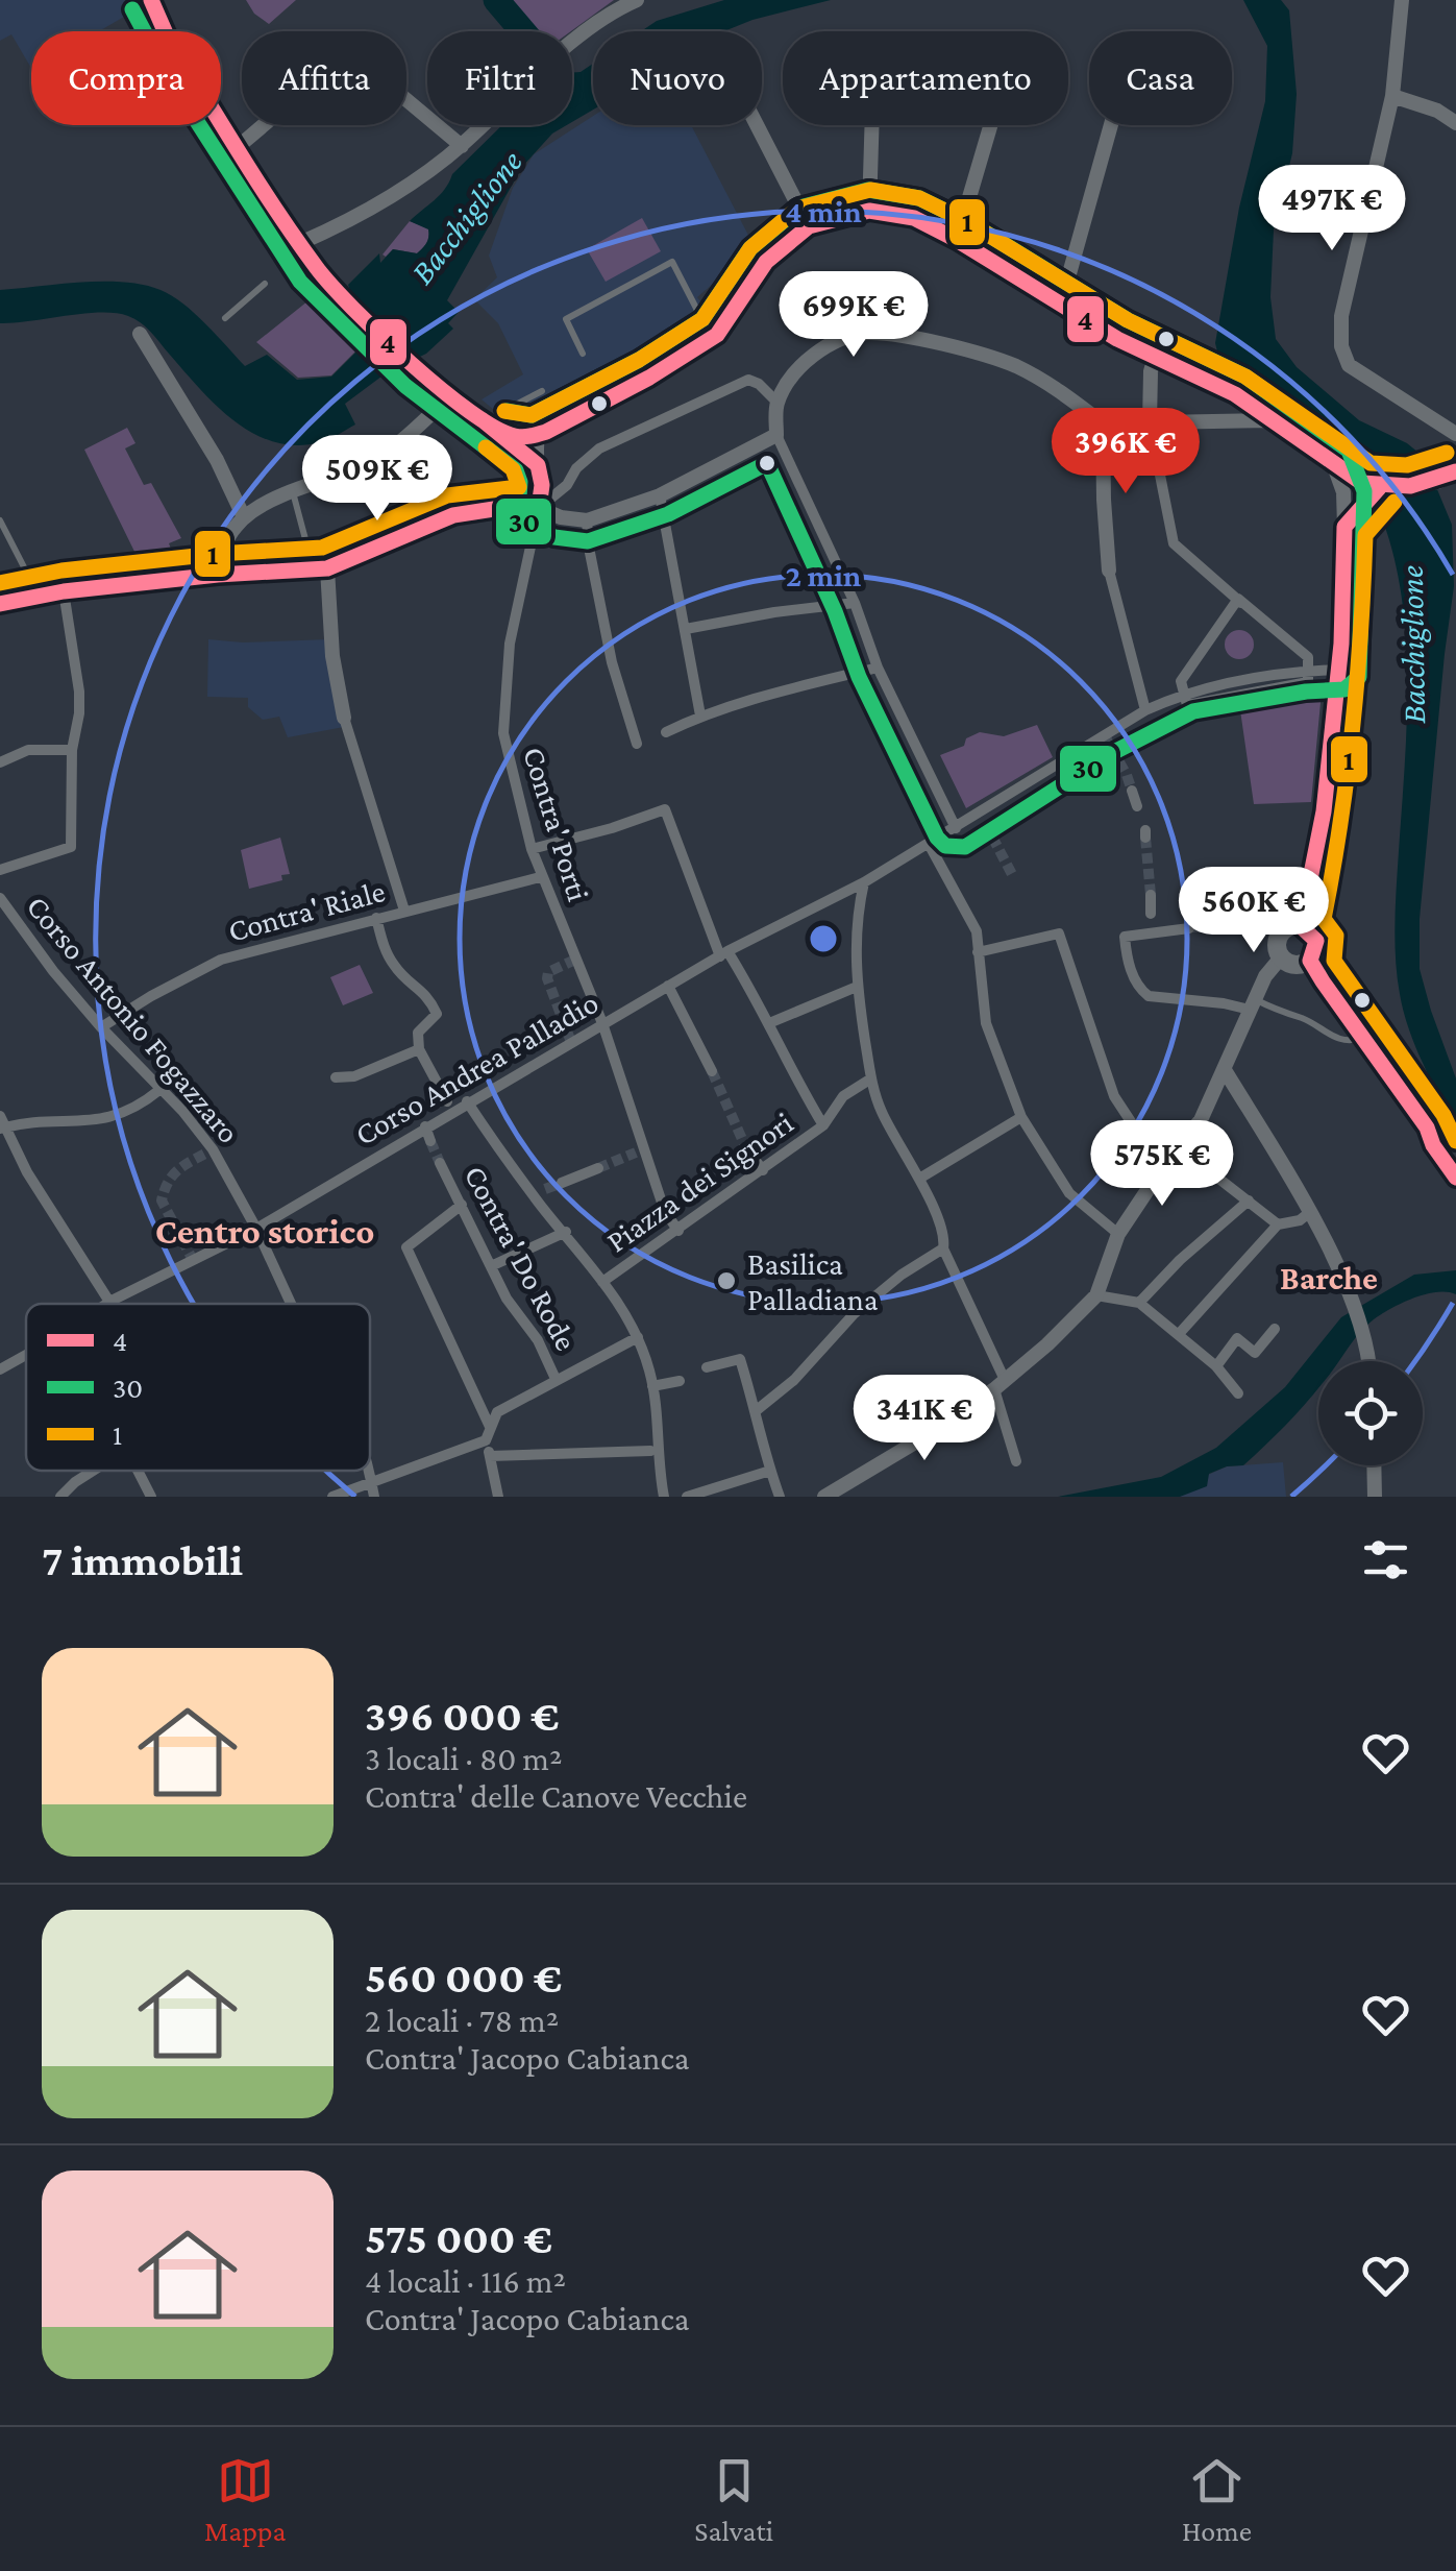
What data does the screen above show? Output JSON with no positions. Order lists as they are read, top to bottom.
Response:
{
  "streets": {
    "street": [
      "Contra' Porti",
      "Contra' Riale",
      "Corso Antonio Fogazzaro",
      "Corso Andrea Palladio",
      "Piazza dei Signori",
      "Contra' Do Rode"
    ]
  },
  "crossings": [
    ["Contra' Porti", "Contra' Riale"],
    ["Contra' Porti", "Corso Andrea Palladio"],
    ["Contra' Porti", "Piazza dei Signori"],
    ["Contra' Riale", "Corso Antonio Fogazzaro"],
    ["Corso Antonio Fogazzaro", "Corso Andrea Palladio"],
    ["Corso Andrea Palladio", "Piazza dei Signori"],
    ["Corso Andrea Palladio", "Contra' Do Rode"]
  ],
  "districts": ["Centro storico", "Barche"],
  "water": ["Bacchiglione"],
  "places": ["Basilica Palladiana"],
  "lines": ["transit line 4", "transit line 30", "transit line 1"],
  "legend": ["4", "30", "1"],
  "page": {
    "chip": [
      "Compra",
      "Affitta",
      "Filtri",
      "Nuovo",
      "Appartamento",
      "Casa"
    ],
    "price": [
      "497K €",
      "699K €",
      "396K €",
      "509K €",
      "560K €",
      "575K €",
      "341K €"
    ],
    "heading": "7 immobili",
    "list": [
      {
        "name": "396 000 €",
        "note": "3 locali · 80 m² · Contra' delle Canove Vecchie"
      },
      {
        "name": "560 000 €",
        "note": "2 locali · 78 m² · Contra' Jacopo Cabianca"
      },
      {
        "name": "575 000 €",
        "note": "4 locali · 116 m² · Contra' Jacopo Cabianca"
      }
    ],
    "tabs": ["Mappa", "Salvati", "Home"]
  },
  "rings": ["4 min", "2 min"]
}
